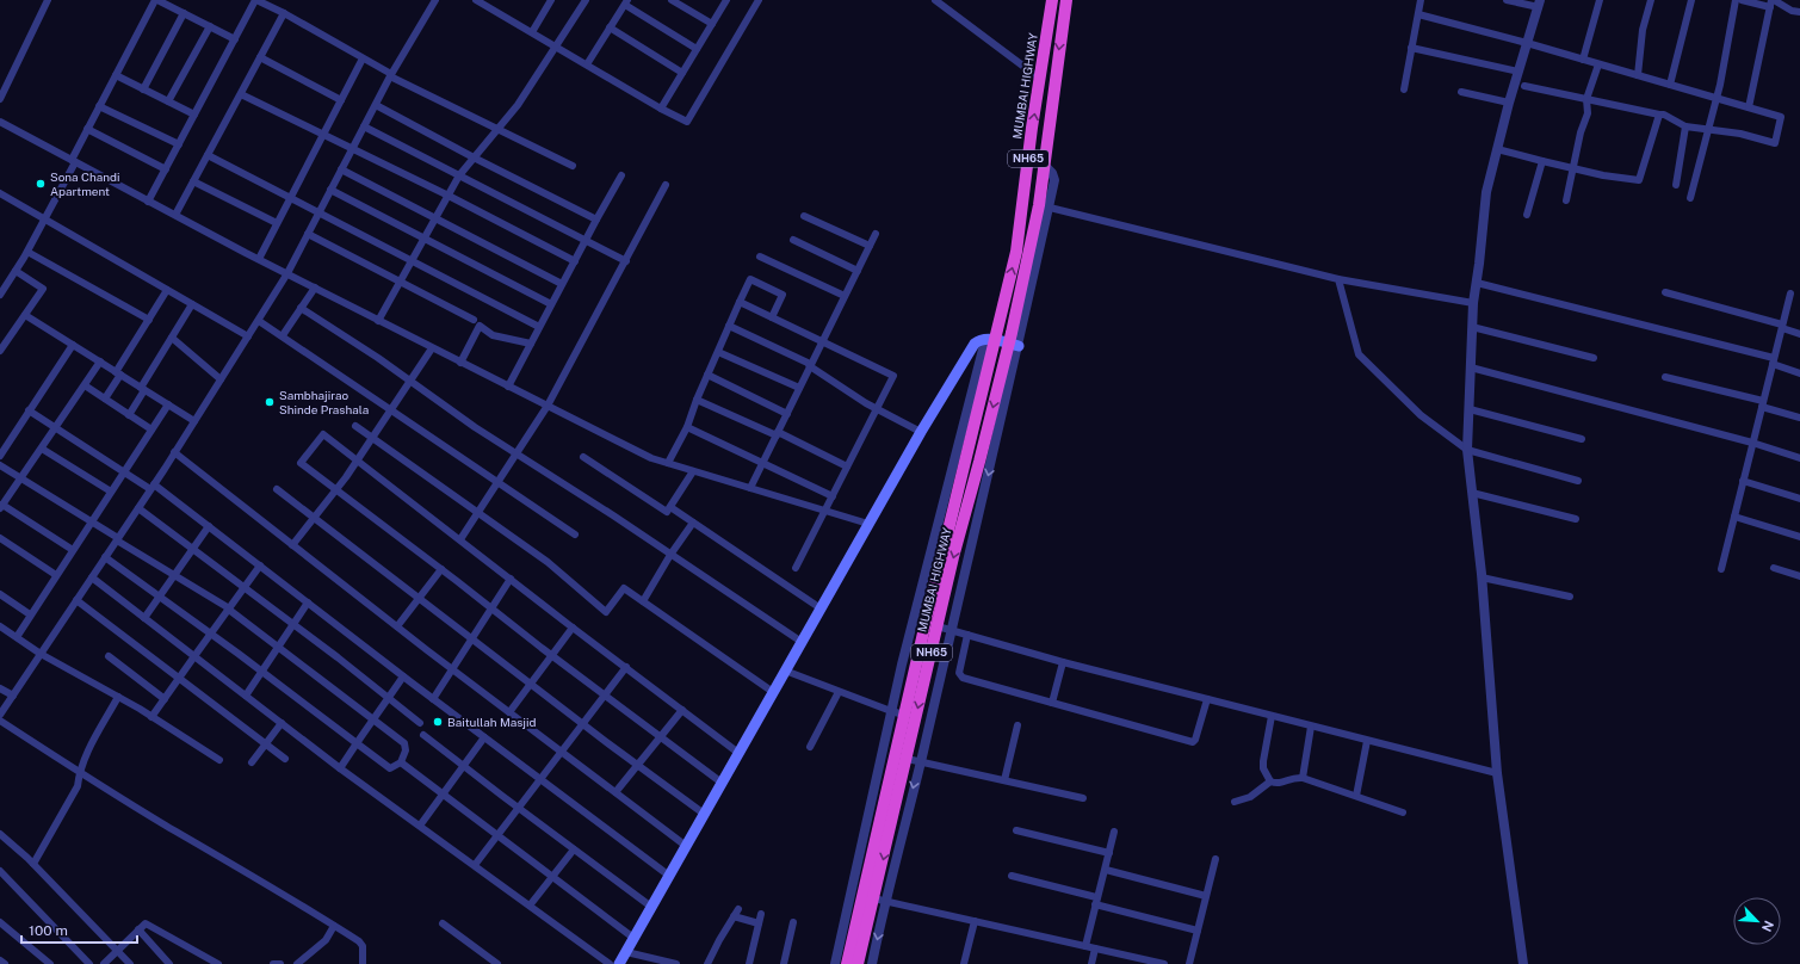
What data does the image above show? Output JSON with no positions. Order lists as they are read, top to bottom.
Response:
{
  "streets": {
    "highway": ["MUMBAI HIGHWAY", "NH65"]
  },
  "crossings": [
    ["MUMBAI HIGHWAY", "NH65"]
  ],
  "places": ["Sona Chandi Apartment", "Sambhajirao Shinde Prashala", "Baitullah Masjid"],
  "scale_bar": "100 m",
  "north": "bottom right"
}
